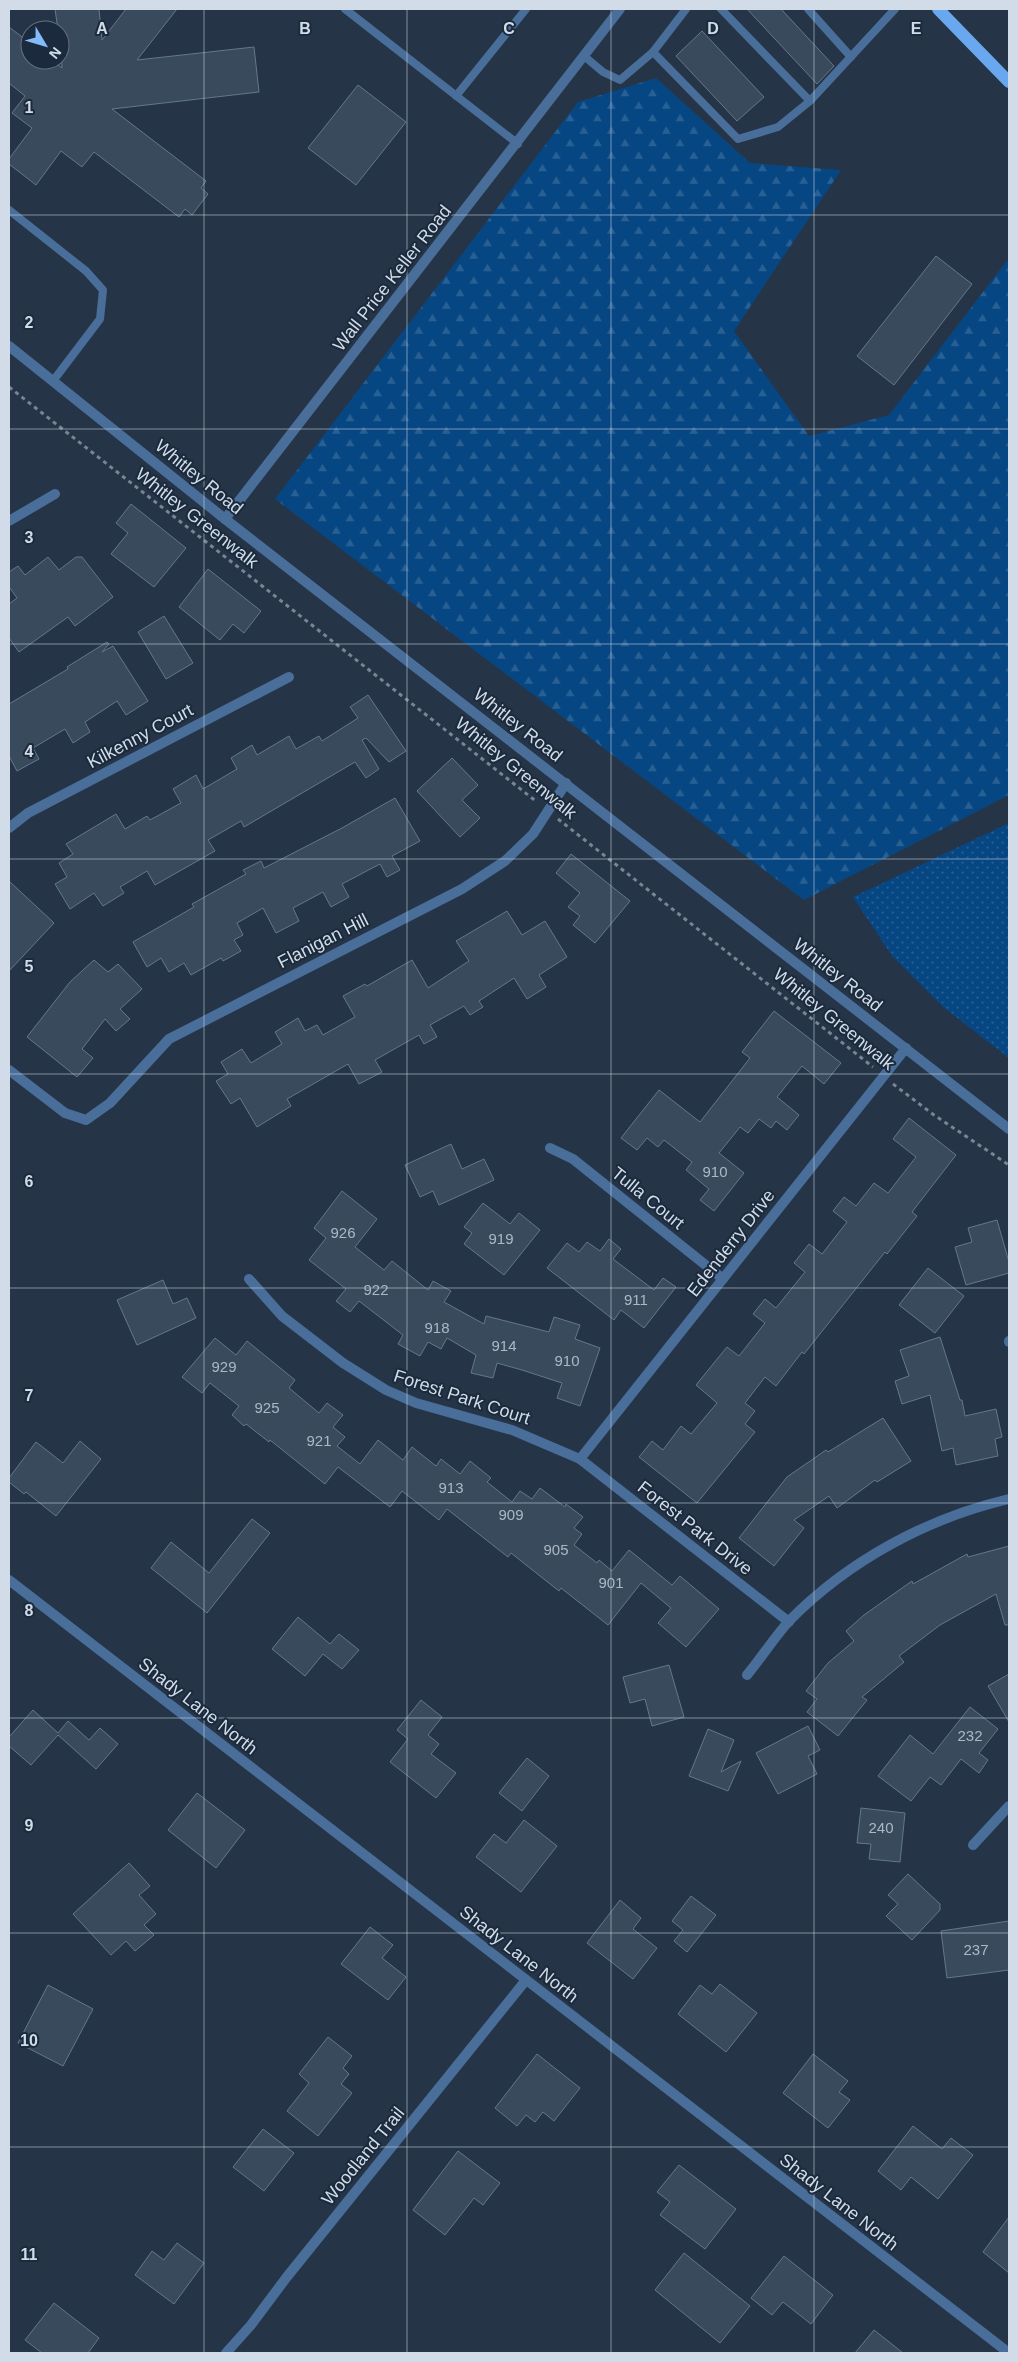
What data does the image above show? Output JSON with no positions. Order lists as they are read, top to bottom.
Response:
{
  "streets": {
    "street": [
      "Wall Price Keller Road",
      "Whitley Road",
      "Kilkenny Court",
      "Flanigan Hill",
      "Tulla Court",
      "Edenderry Drive",
      "Forest Park Court",
      "Forest Park Drive",
      "Shady Lane North",
      "Woodland Trail"
    ],
    "path": ["Whitley Greenwalk"]
  },
  "crossings": [
    ["Wall Price Keller Road", "Whitley Road"],
    ["Whitley Road", "Flanigan Hill"],
    ["Whitley Road", "Edenderry Drive"],
    ["Whitley Greenwalk", "Flanigan Hill"],
    ["Whitley Greenwalk", "Edenderry Drive"],
    ["Tulla Court", "Edenderry Drive"],
    ["Edenderry Drive", "Forest Park Court"],
    ["Edenderry Drive", "Forest Park Drive"],
    ["Forest Park Court", "Forest Park Drive"],
    ["Shady Lane North", "Woodland Trail"]
  ],
  "house_numbers": [
    "910",
    "926",
    "919",
    "922",
    "911",
    "918",
    "914",
    "910",
    "929",
    "925",
    "921",
    "913",
    "909",
    "905",
    "901",
    "232",
    "240",
    "237"
  ],
  "north": "bottom right",
  "grid": {
    "columns": [
      "A",
      "B",
      "C",
      "D",
      "E"
    ],
    "rows": [
      "1",
      "2",
      "3",
      "4",
      "5",
      "6",
      "7",
      "8",
      "9",
      "10",
      "11"
    ]
  }
}
